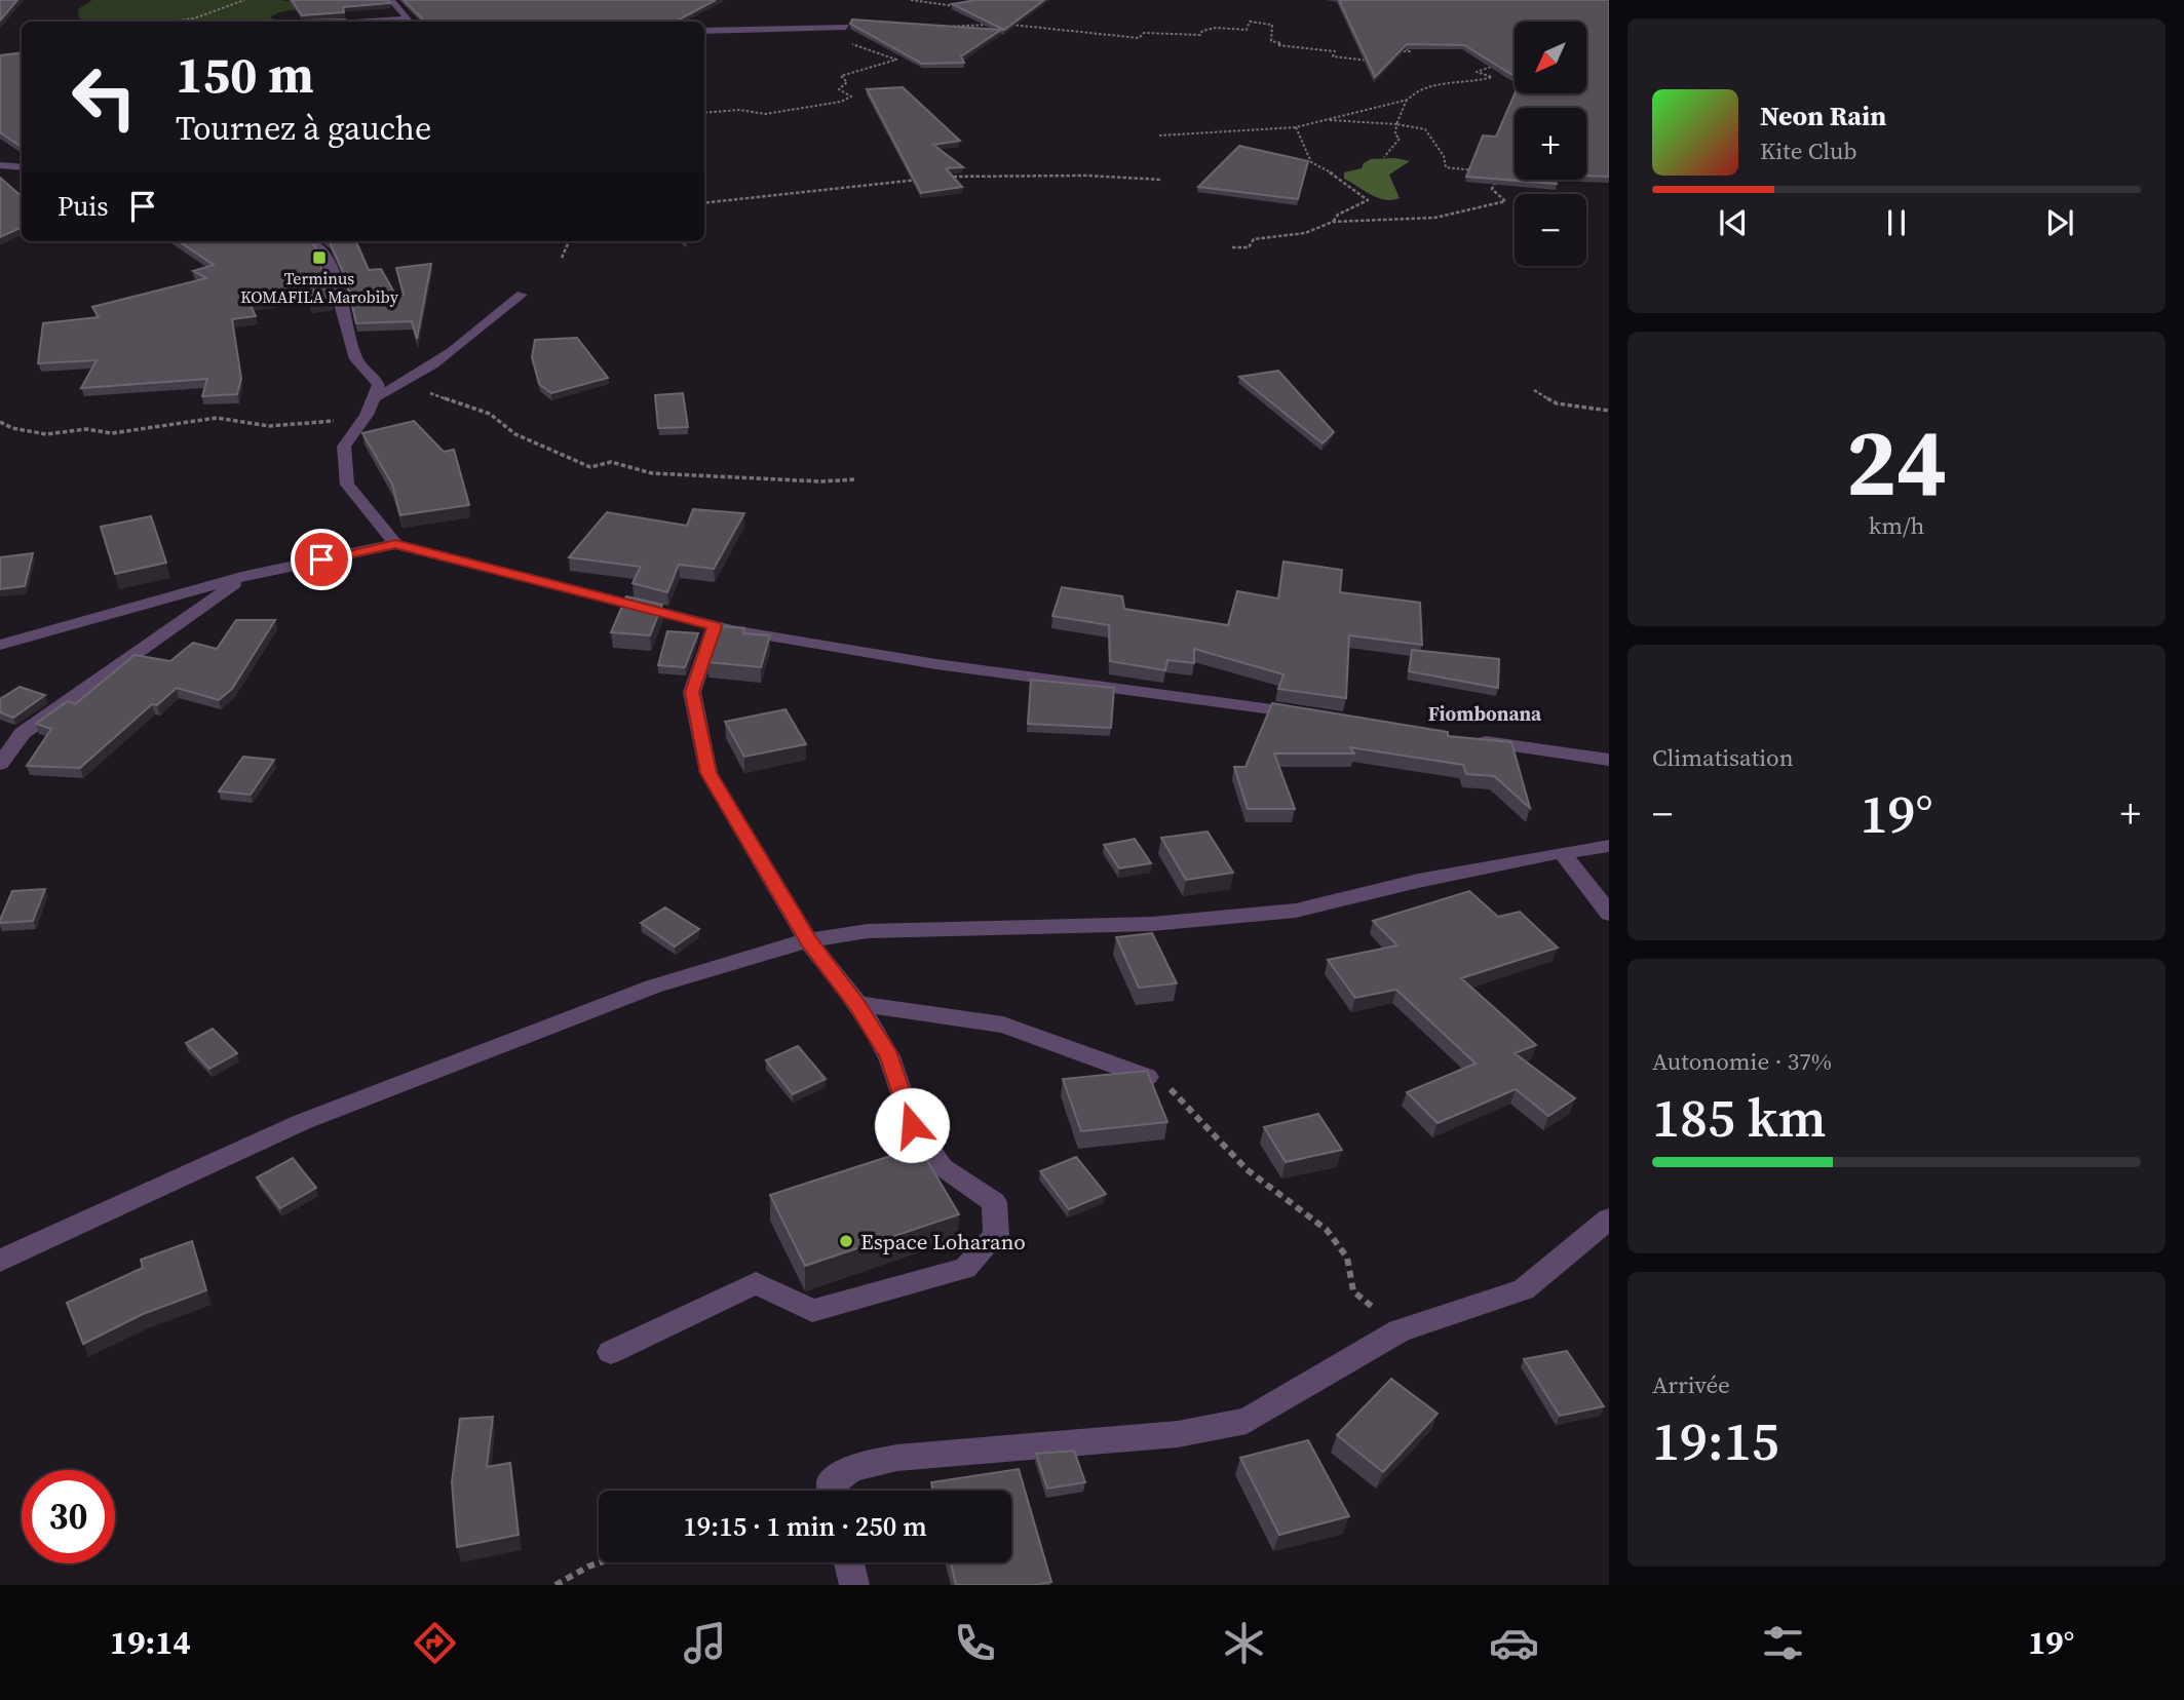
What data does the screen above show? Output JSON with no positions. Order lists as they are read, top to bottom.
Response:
{
  "districts": ["Fiombonana"],
  "places": {
    "transit": ["Terminus KOMAFILA Marobiby"],
    "other": ["Espace Loharano"]
  },
  "north": "bottom left",
  "page": {
    "map_buttons": ["+", "−"],
    "turn": ["150 m", "Tournez à gauche"],
    "song": ["Neon Rain", "Kite Club"],
    "then": "Puis",
    "tile": [
      ["24", "km/h"],
      "Climatisation",
      ["Autonomie · 37%", "185 km"],
      ["Arrivée", "19:15"]
    ],
    "heat": ["−", "19°", "+"],
    "limit": "30",
    "trip": "19:15 · 1 min · 250 m",
    "tabs": ["19:14", "19°"]
  }
}
